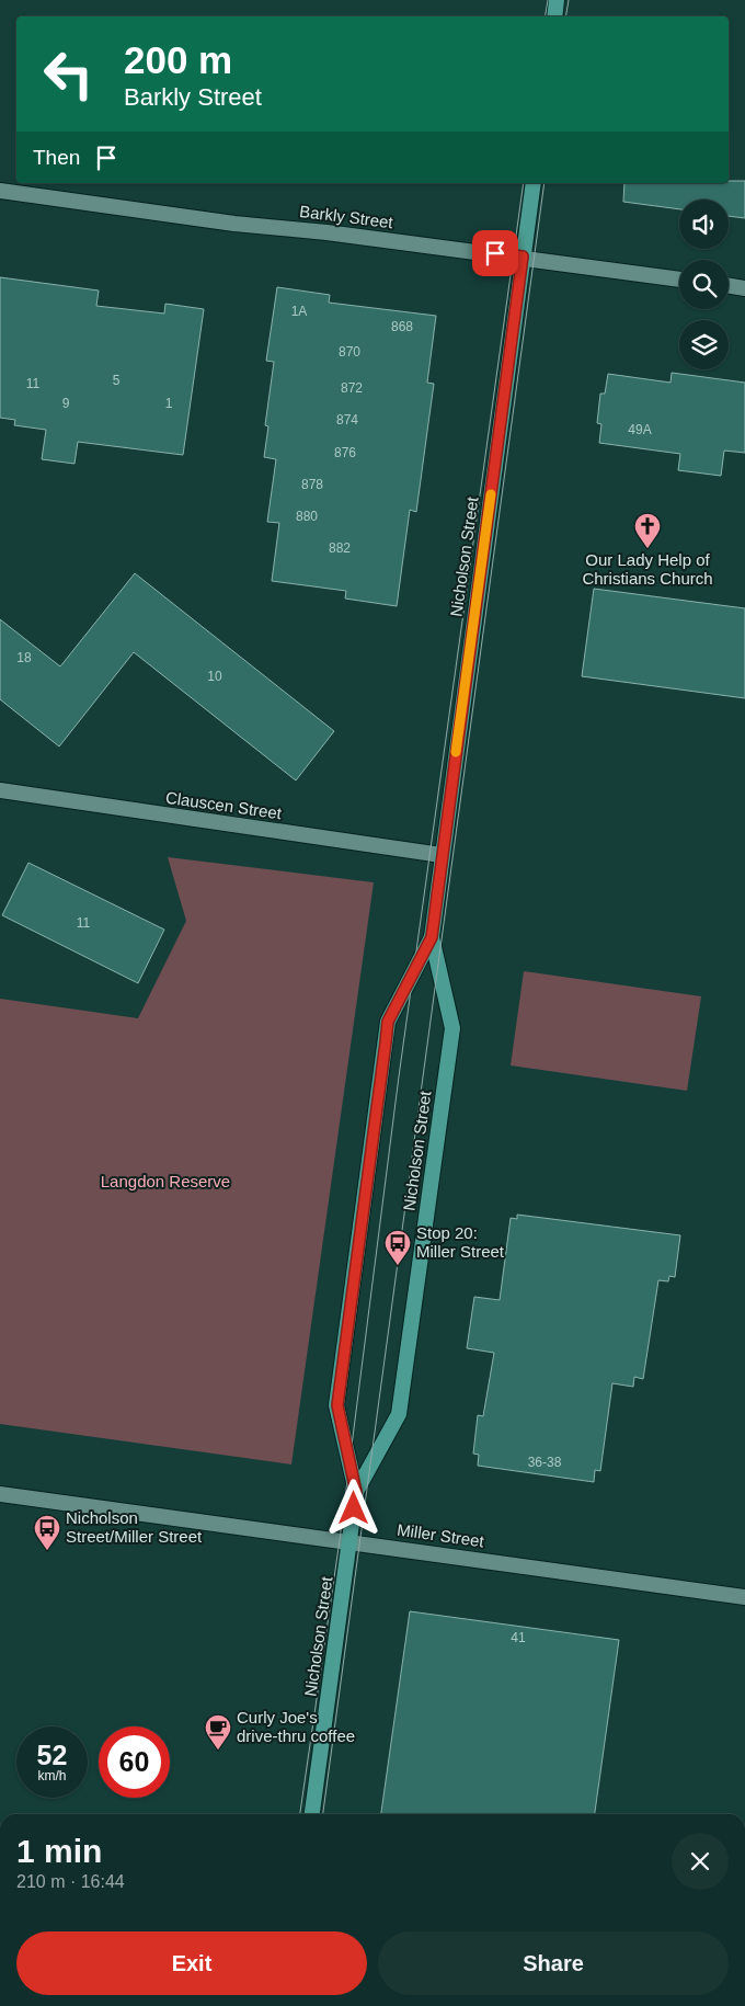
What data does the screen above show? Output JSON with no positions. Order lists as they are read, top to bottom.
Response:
{
  "streets": {
    "main road": ["Nicholson Street"],
    "street": ["Barkly Street", "Clauscen Street", "Miller Street"]
  },
  "crossings": [
    ["Barkly Street", "Nicholson Street"],
    ["Nicholson Street", "Clauscen Street"],
    ["Nicholson Street", "Miller Street"]
  ],
  "parks": ["Langdon Reserve"],
  "places": {
    "church": ["Our Lady Help of Christians Church"],
    "bus stop": ["Stop 20: Miller Street", "Nicholson Street/Miller Street"],
    "cafe": ["Curly Joe's drive-thru coffee"]
  },
  "house_numbers": [
    "1A",
    "868",
    "870",
    "5",
    "11",
    "872",
    "9",
    "1",
    "874",
    "49A",
    "876",
    "878",
    "880",
    "882",
    "18",
    "10",
    "11",
    "36-38",
    "41"
  ],
  "page": {
    "turn": ["200 m", "Barkly Street"],
    "then": "Then",
    "speed": "52 km/h",
    "limit": "60",
    "heading": ["1 min", "210 m · 16:44"],
    "buttons": ["Exit", "Share"]
  }
}
